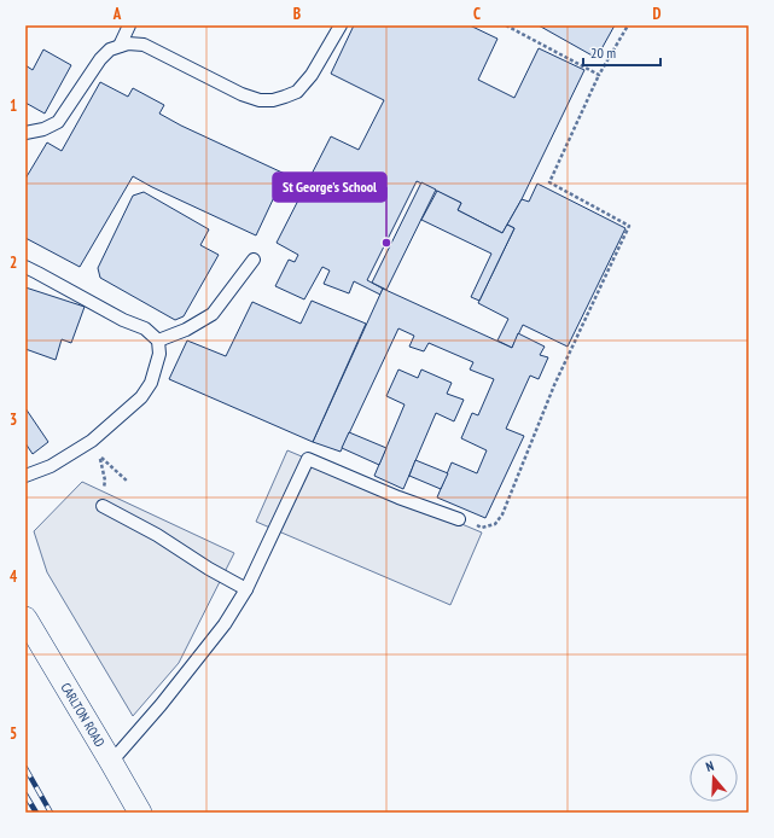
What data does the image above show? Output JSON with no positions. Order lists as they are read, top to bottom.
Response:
{
  "streets": {
    "street": ["CARLTON ROAD"]
  },
  "places": ["St George's School"],
  "scale_bar": "20 m",
  "north": "top",
  "grid": {
    "columns": [
      "A",
      "B",
      "C",
      "D"
    ],
    "rows": [
      "1",
      "2",
      "3",
      "4",
      "5"
    ]
  }
}
